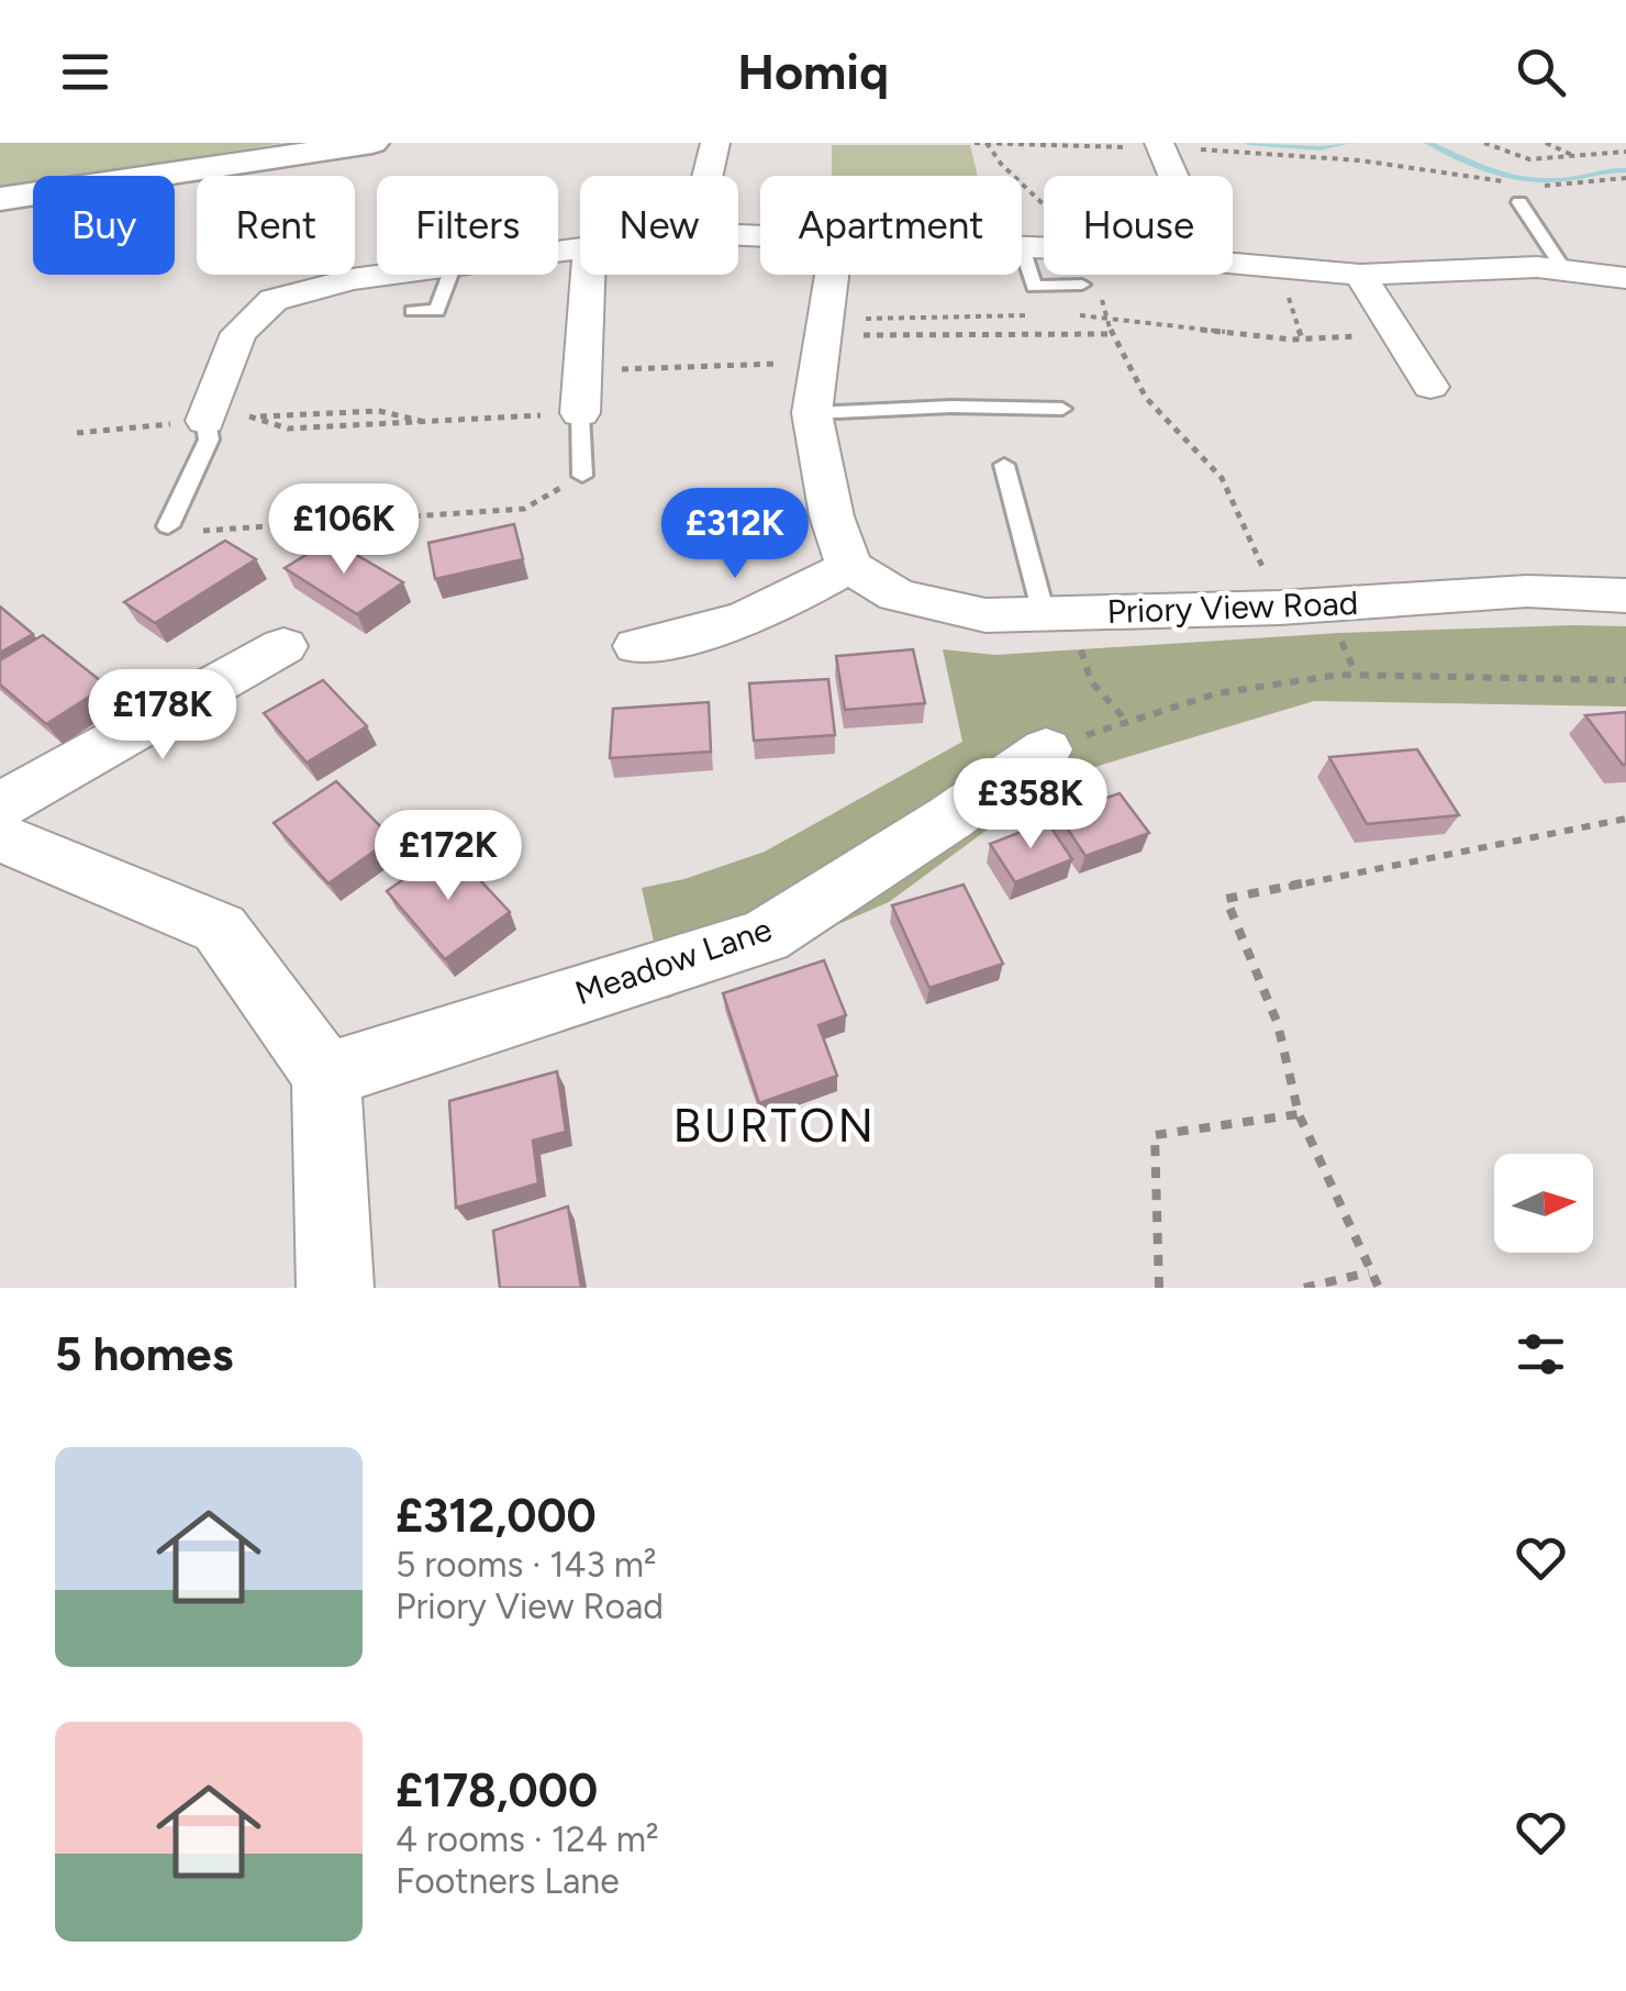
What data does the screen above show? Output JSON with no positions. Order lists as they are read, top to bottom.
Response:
{
  "streets": {
    "street": ["Priory View Road", "Meadow Lane"]
  },
  "districts": ["BURTON"],
  "north": "right",
  "page": {
    "header": "Homiq",
    "chip": [
      "Buy",
      "Rent",
      "Filters",
      "New",
      "Apartment",
      "House"
    ],
    "price": [
      "£106K",
      "£312K",
      "£178K",
      "£358K",
      "£172K"
    ],
    "heading": "5 homes",
    "list": [
      {
        "name": "£312,000",
        "note": "5 rooms · 143 m² · Priory View Road"
      },
      {
        "name": "£178,000",
        "note": "4 rooms · 124 m² · Footners Lane"
      }
    ]
  }
}
